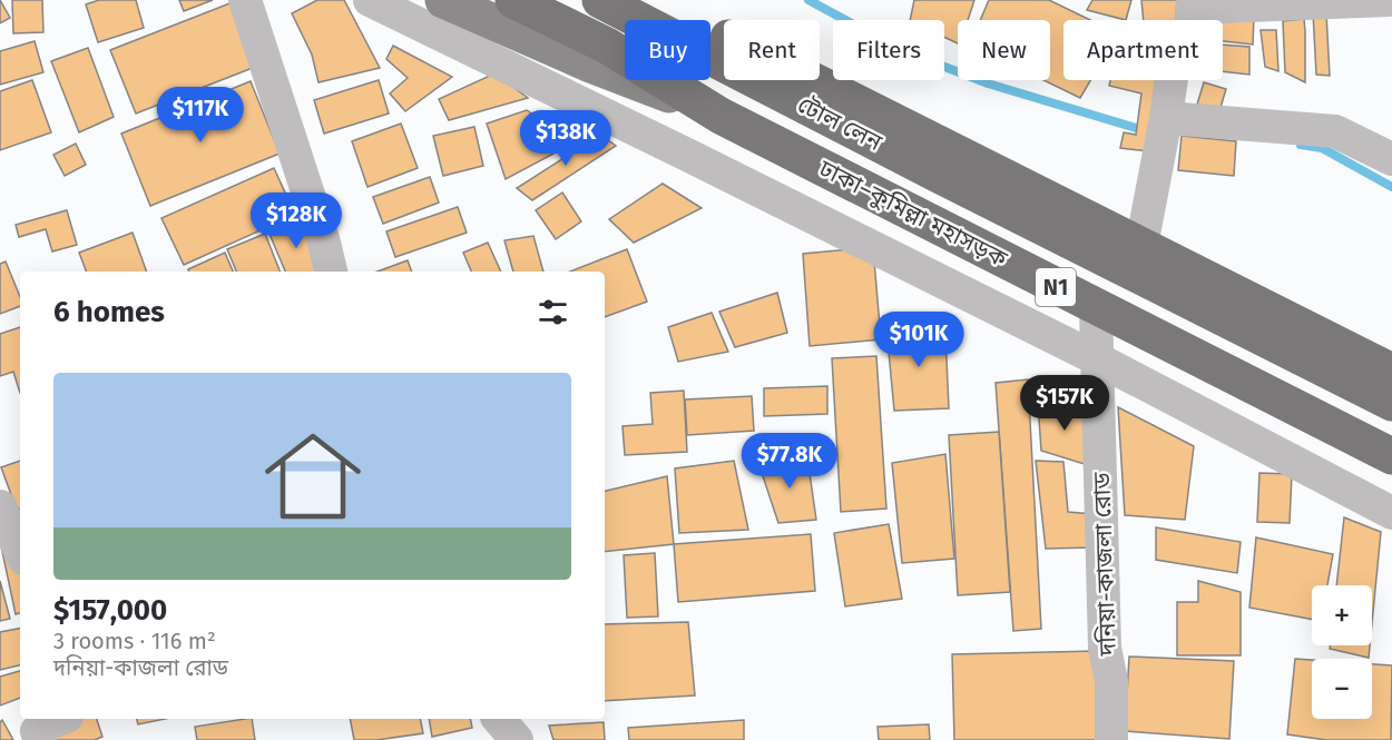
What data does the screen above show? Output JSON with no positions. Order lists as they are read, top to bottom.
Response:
{
  "streets": {
    "highway": ["টোল লেন", "ঢাকা–কুমিল্লা মহাসড়ক", "N1"],
    "street": ["দনিয়া-কাজলা রোড"]
  },
  "crossings": [
    ["টোল লেন", "ঢাকা–কুমিল্লা মহাসড়ক"],
    ["ঢাকা–কুমিল্লা মহাসড়ক", "দনিয়া-কাজলা রোড"]
  ],
  "page": {
    "chip": [
      "Buy",
      "Rent",
      "Filters",
      "New",
      "Apartment"
    ],
    "price": [
      "$117K",
      "$138K",
      "$128K",
      "$101K",
      "$157K",
      "$77.8K"
    ],
    "heading": "6 homes",
    "list": [
      {
        "name": "$157,000",
        "note": "3 rooms · 116 m² · দনিয়া-কাজলা রোড"
      }
    ],
    "map_buttons": ["+", "−"]
  }
}
